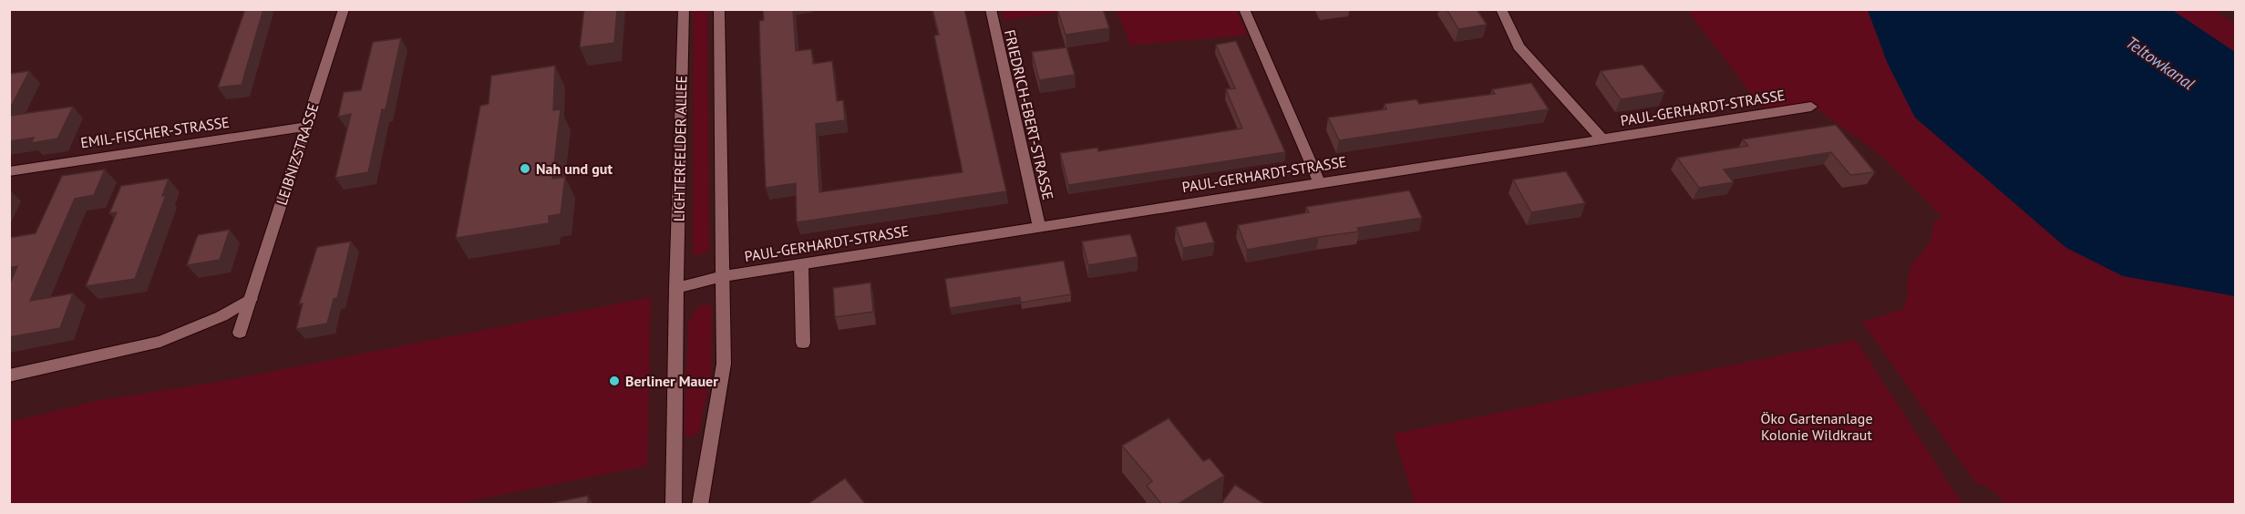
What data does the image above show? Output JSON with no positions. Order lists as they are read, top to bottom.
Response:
{
  "streets": {
    "street": [
      "PAUL-GERHARDT-STRASSE",
      "FRIEDRICH-EBERT-STRASSE",
      "EMIL-FISCHER-STRASSE",
      "LICHTERFELDER ALLEE",
      "LEIBNIZSTRASSE"
    ]
  },
  "crossings": [
    ["PAUL-GERHARDT-STRASSE", "FRIEDRICH-EBERT-STRASSE"],
    ["EMIL-FISCHER-STRASSE", "LEIBNIZSTRASSE"]
  ],
  "water": ["Teltowkanal"],
  "parks": ["Öko Gartenanlage Kolonie Wildkraut"],
  "places": ["Nah und gut", "Berliner Mauer"]
}
